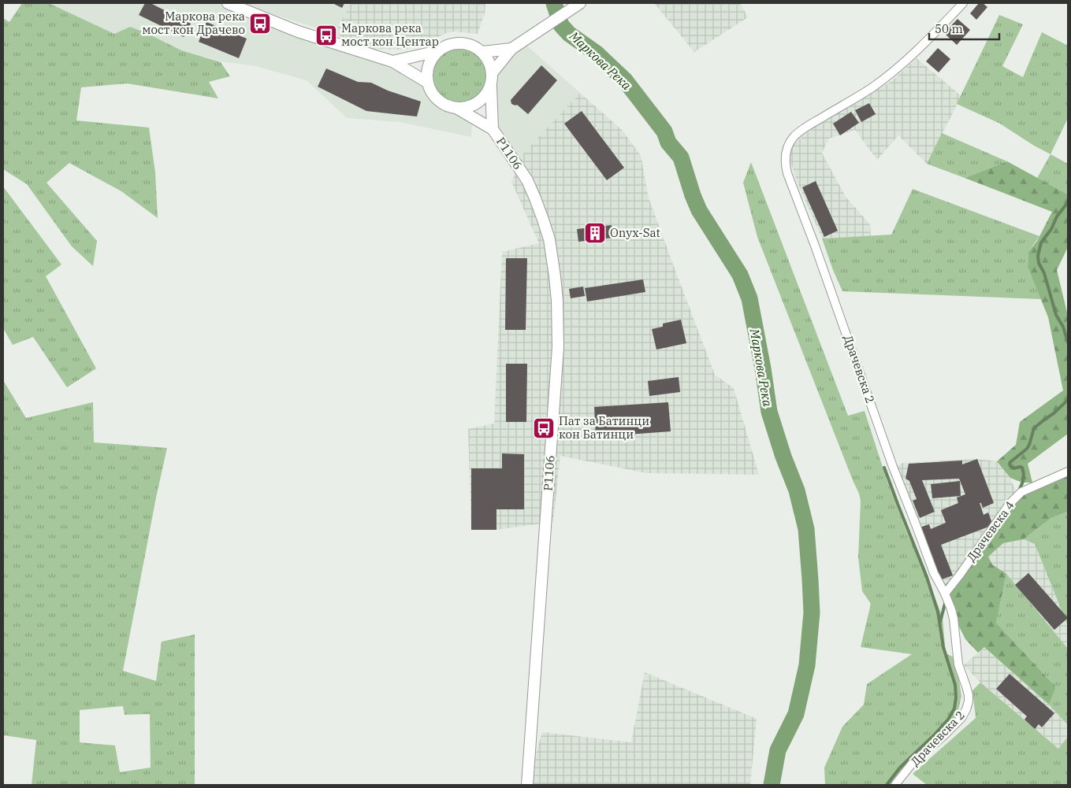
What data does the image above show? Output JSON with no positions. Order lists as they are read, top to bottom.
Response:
{
  "streets": {
    "main road": ["P1106"],
    "street": ["Драчевска 2", "Драчевска 4"]
  },
  "crossings": [
    ["Драчевска 2", "Драчевска 4"]
  ],
  "water": ["Маркова Река"],
  "places": {
    "bus stop": ["Маркова река мост кон Драчево", "Маркова река мост кон Центар", "Пат за Батинци кон Батинци"],
    "building": ["Onyx-Sat"]
  },
  "scale_bar": "50 m"
}
